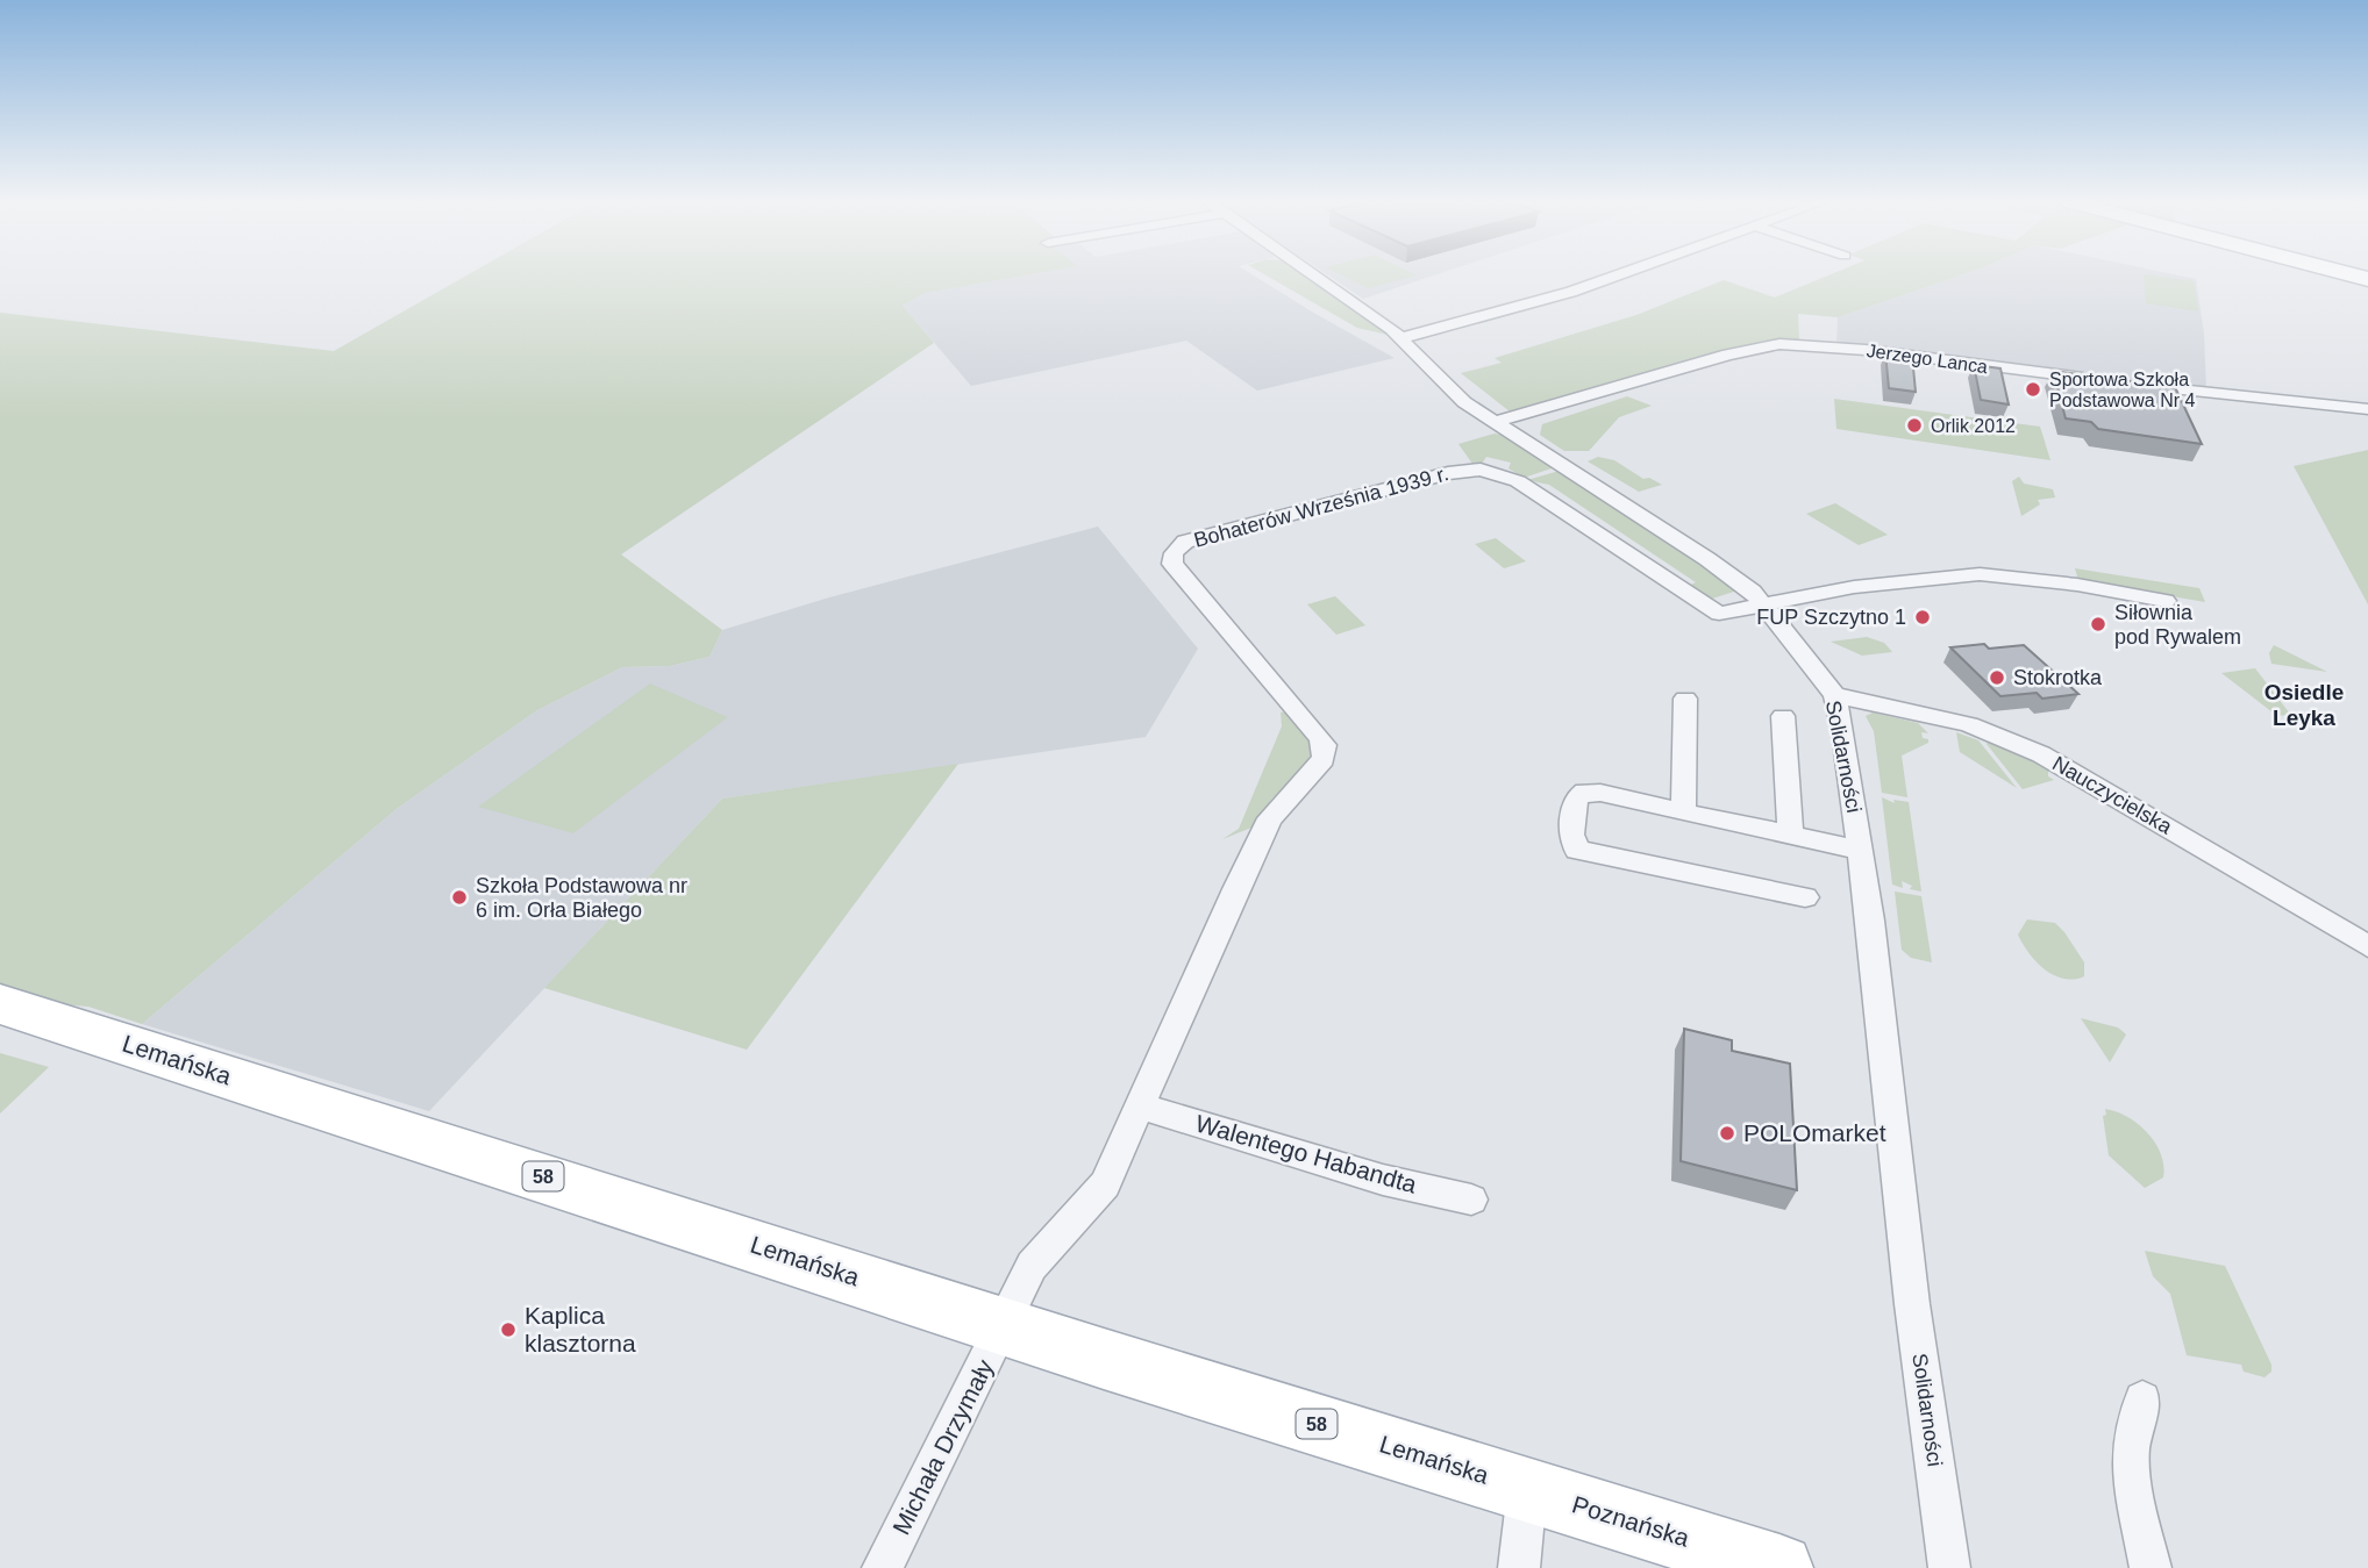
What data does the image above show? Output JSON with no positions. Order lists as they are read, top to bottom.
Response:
{
  "streets": {
    "main road": ["Lemańska", "58", "Poznańska"],
    "street": [
      "Jerzego Lanca",
      "Bohaterów Września 1939 r.",
      "Solidarności",
      "Nauczycielska",
      "Walentego Habandta",
      "Michała Drzymały"
    ]
  },
  "crossings": [
    ["Jerzego Lanca", "Solidarności"],
    ["Bohaterów Września 1939 r.", "Solidarności"],
    ["Bohaterów Września 1939 r.", "Lemańska"],
    ["Bohaterów Września 1939 r.", "Walentego Habandta"],
    ["Bohaterów Września 1939 r.", "Michała Drzymały"],
    ["Solidarności", "Nauczycielska"],
    ["Lemańska", "Michała Drzymały"],
    ["Lemańska", "Poznańska"]
  ],
  "districts": ["Osiedle Leyka"],
  "places": [
    "Sportowa Szkoła Podstawowa Nr 4",
    "Orlik 2012",
    "FUP Szczytno 1",
    "Siłownia pod Rywalem",
    "Stokrotka",
    "Szkoła Podstawowa nr 6 im. Orła Białego",
    "POLOmarket",
    "Kaplica klasztorna"
  ]
}
